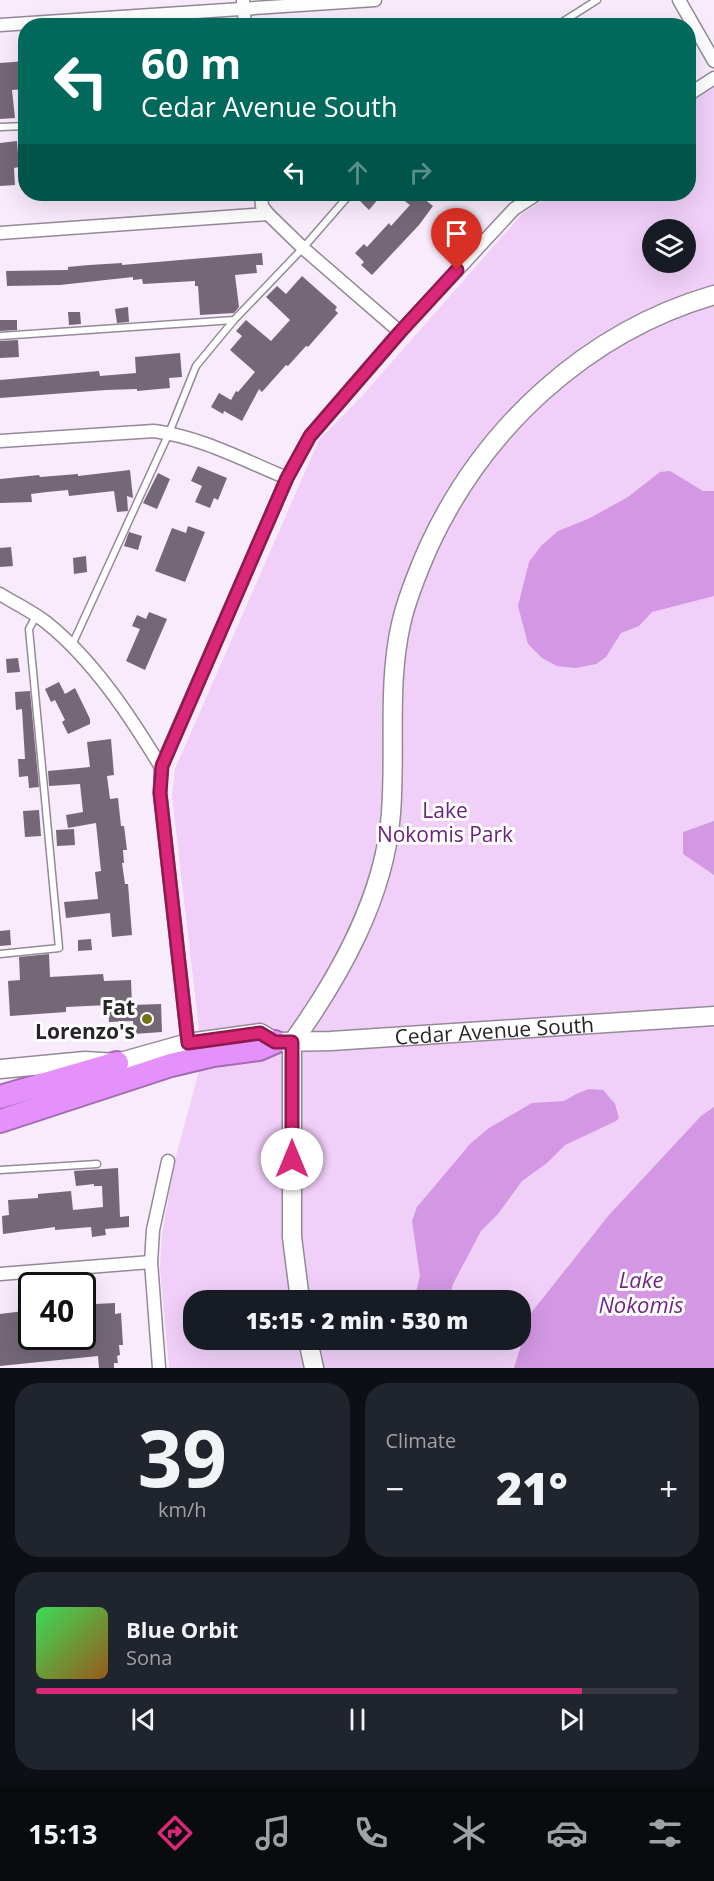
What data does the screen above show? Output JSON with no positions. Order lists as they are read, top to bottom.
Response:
{
  "streets": {
    "highway": ["Cedar Avenue South"]
  },
  "water": ["Lake Nokomis"],
  "parks": ["Lake Nokomis Park"],
  "places": ["Fat Lorenzo's"],
  "page": {
    "turn": ["60 m", "Cedar Avenue South"],
    "limit": "40",
    "trip": "15:15 · 2 min · 530 m",
    "tile": [
      ["39", "km/h"],
      "Climate"
    ],
    "heat": ["−", "21°", "+"],
    "song": ["Blue Orbit", "Sona"],
    "tabs": "15:13"
  }
}
